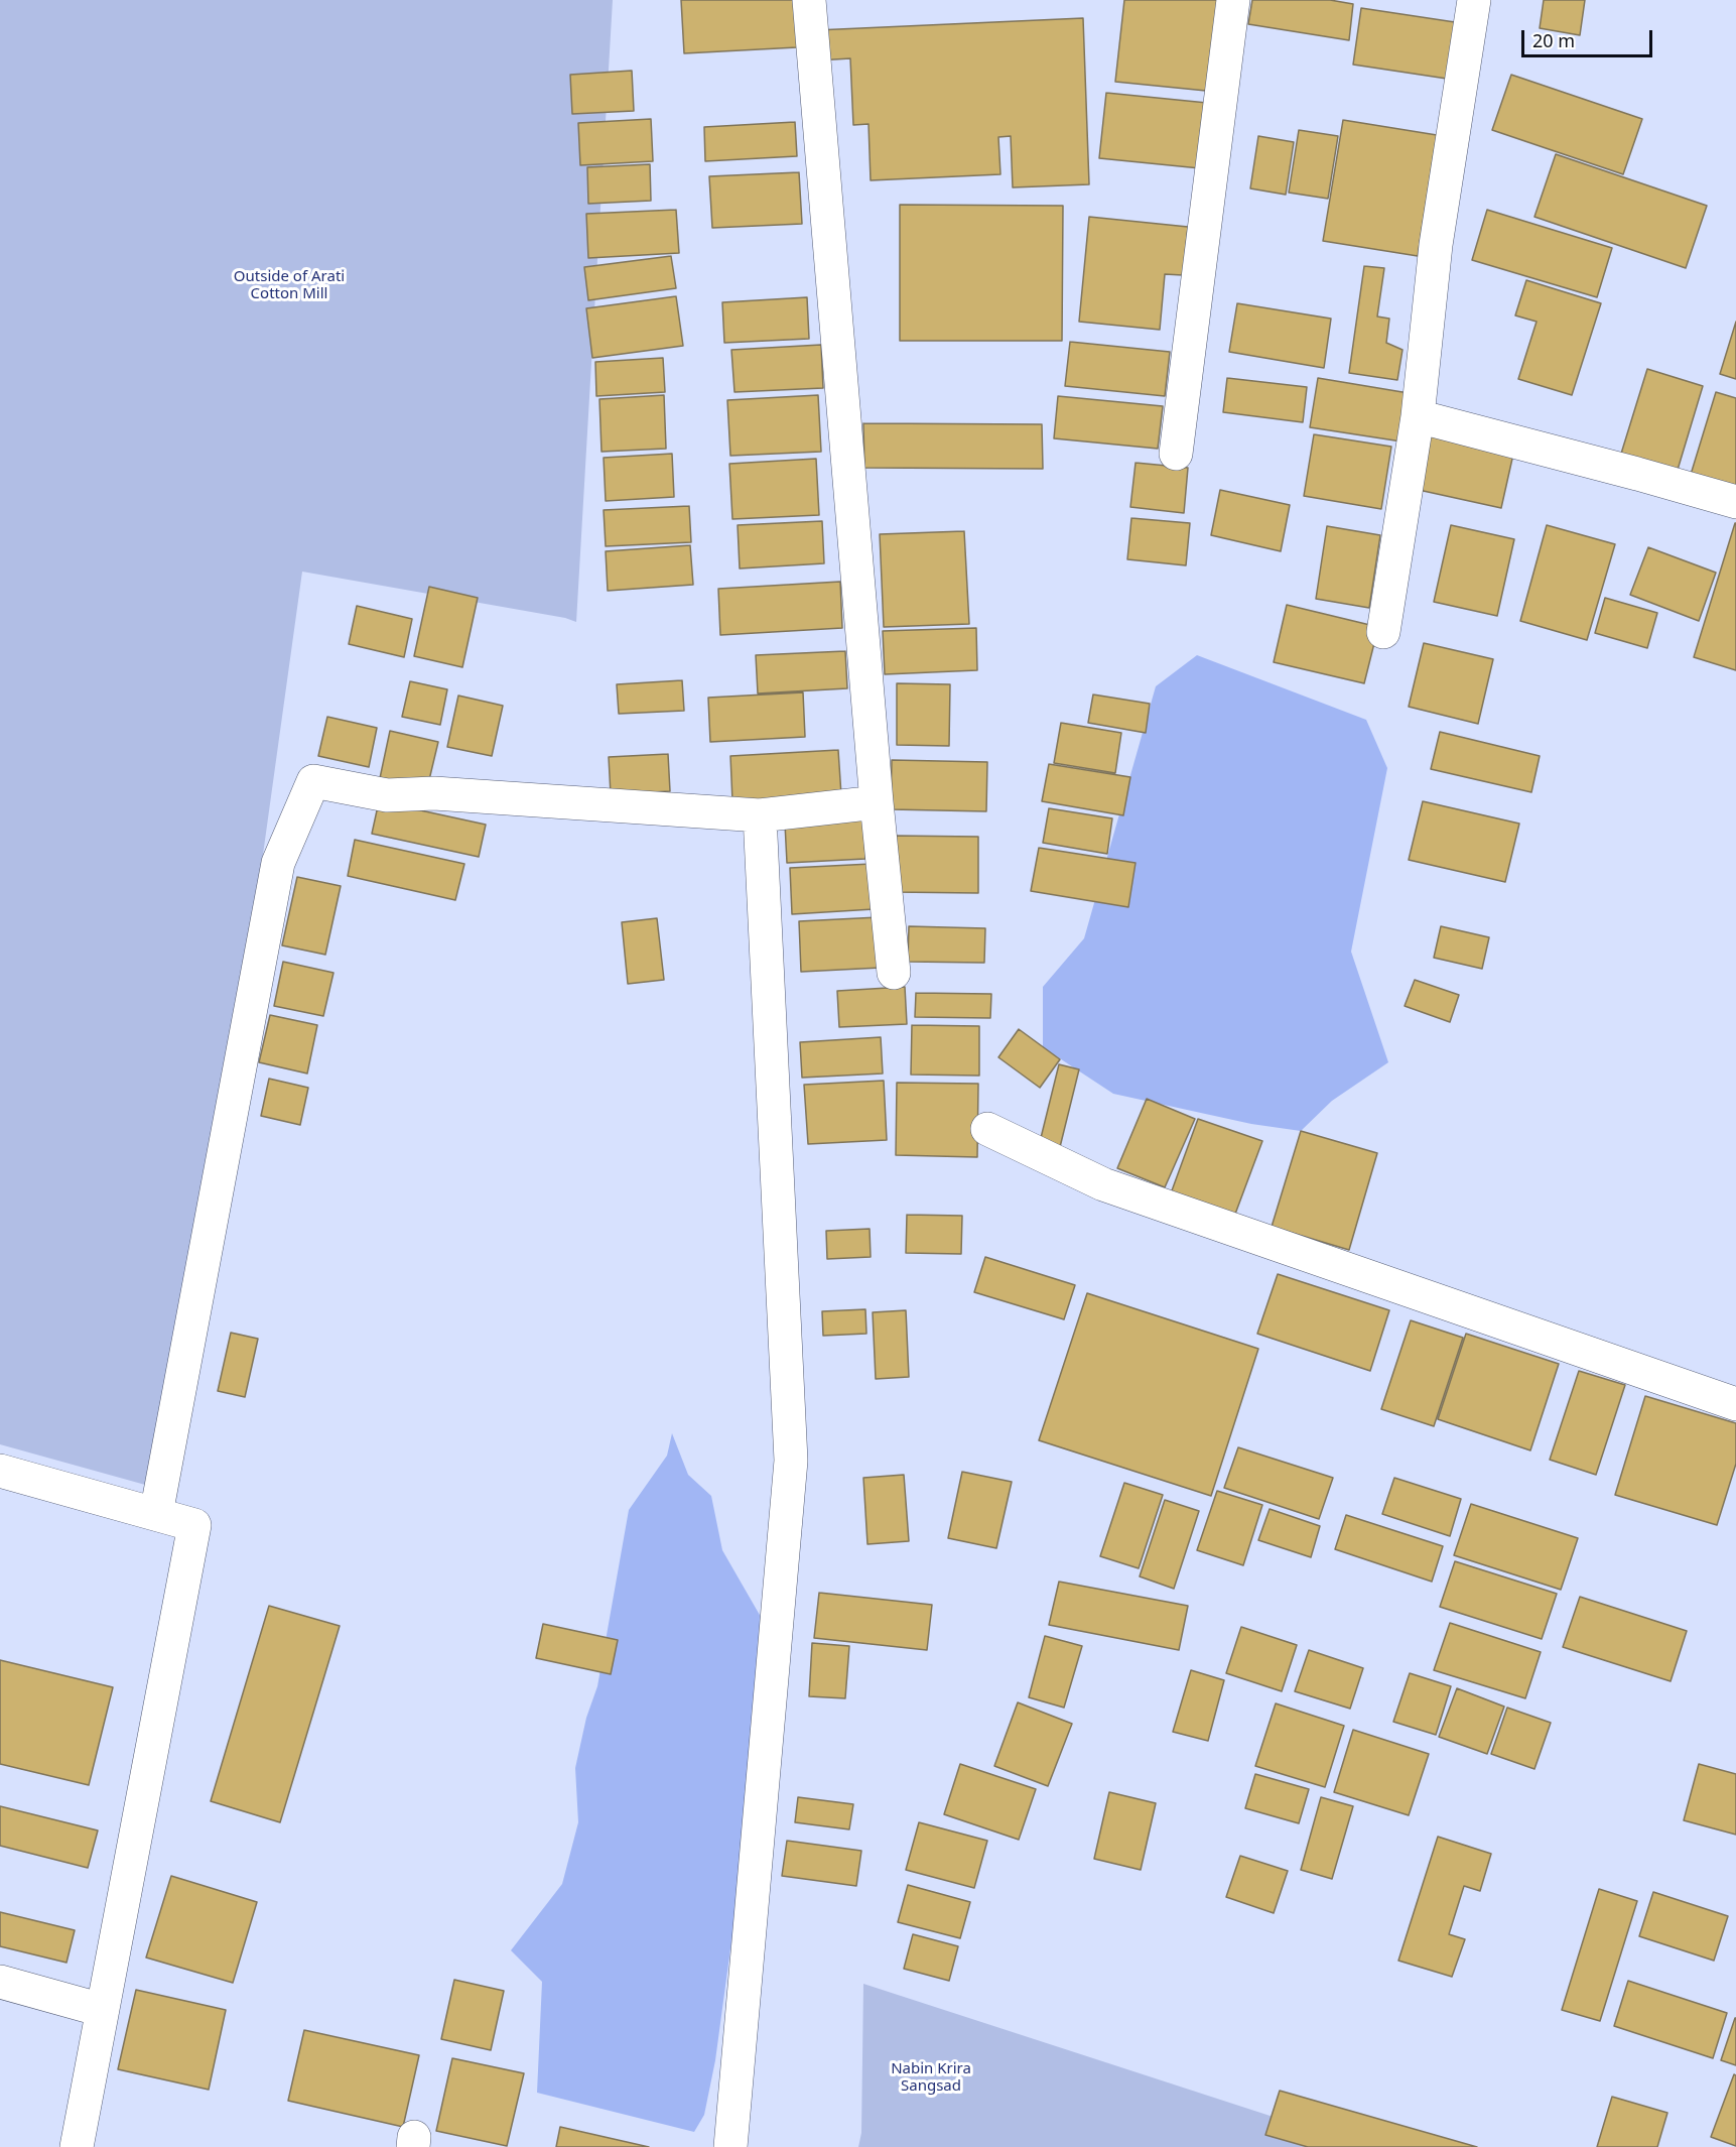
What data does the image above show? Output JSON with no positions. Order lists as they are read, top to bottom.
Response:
{
  "parks": ["Outside of Arati Cotton Mill", "Nabin Krira Sangsad"],
  "scale_bar": "20 m"
}
